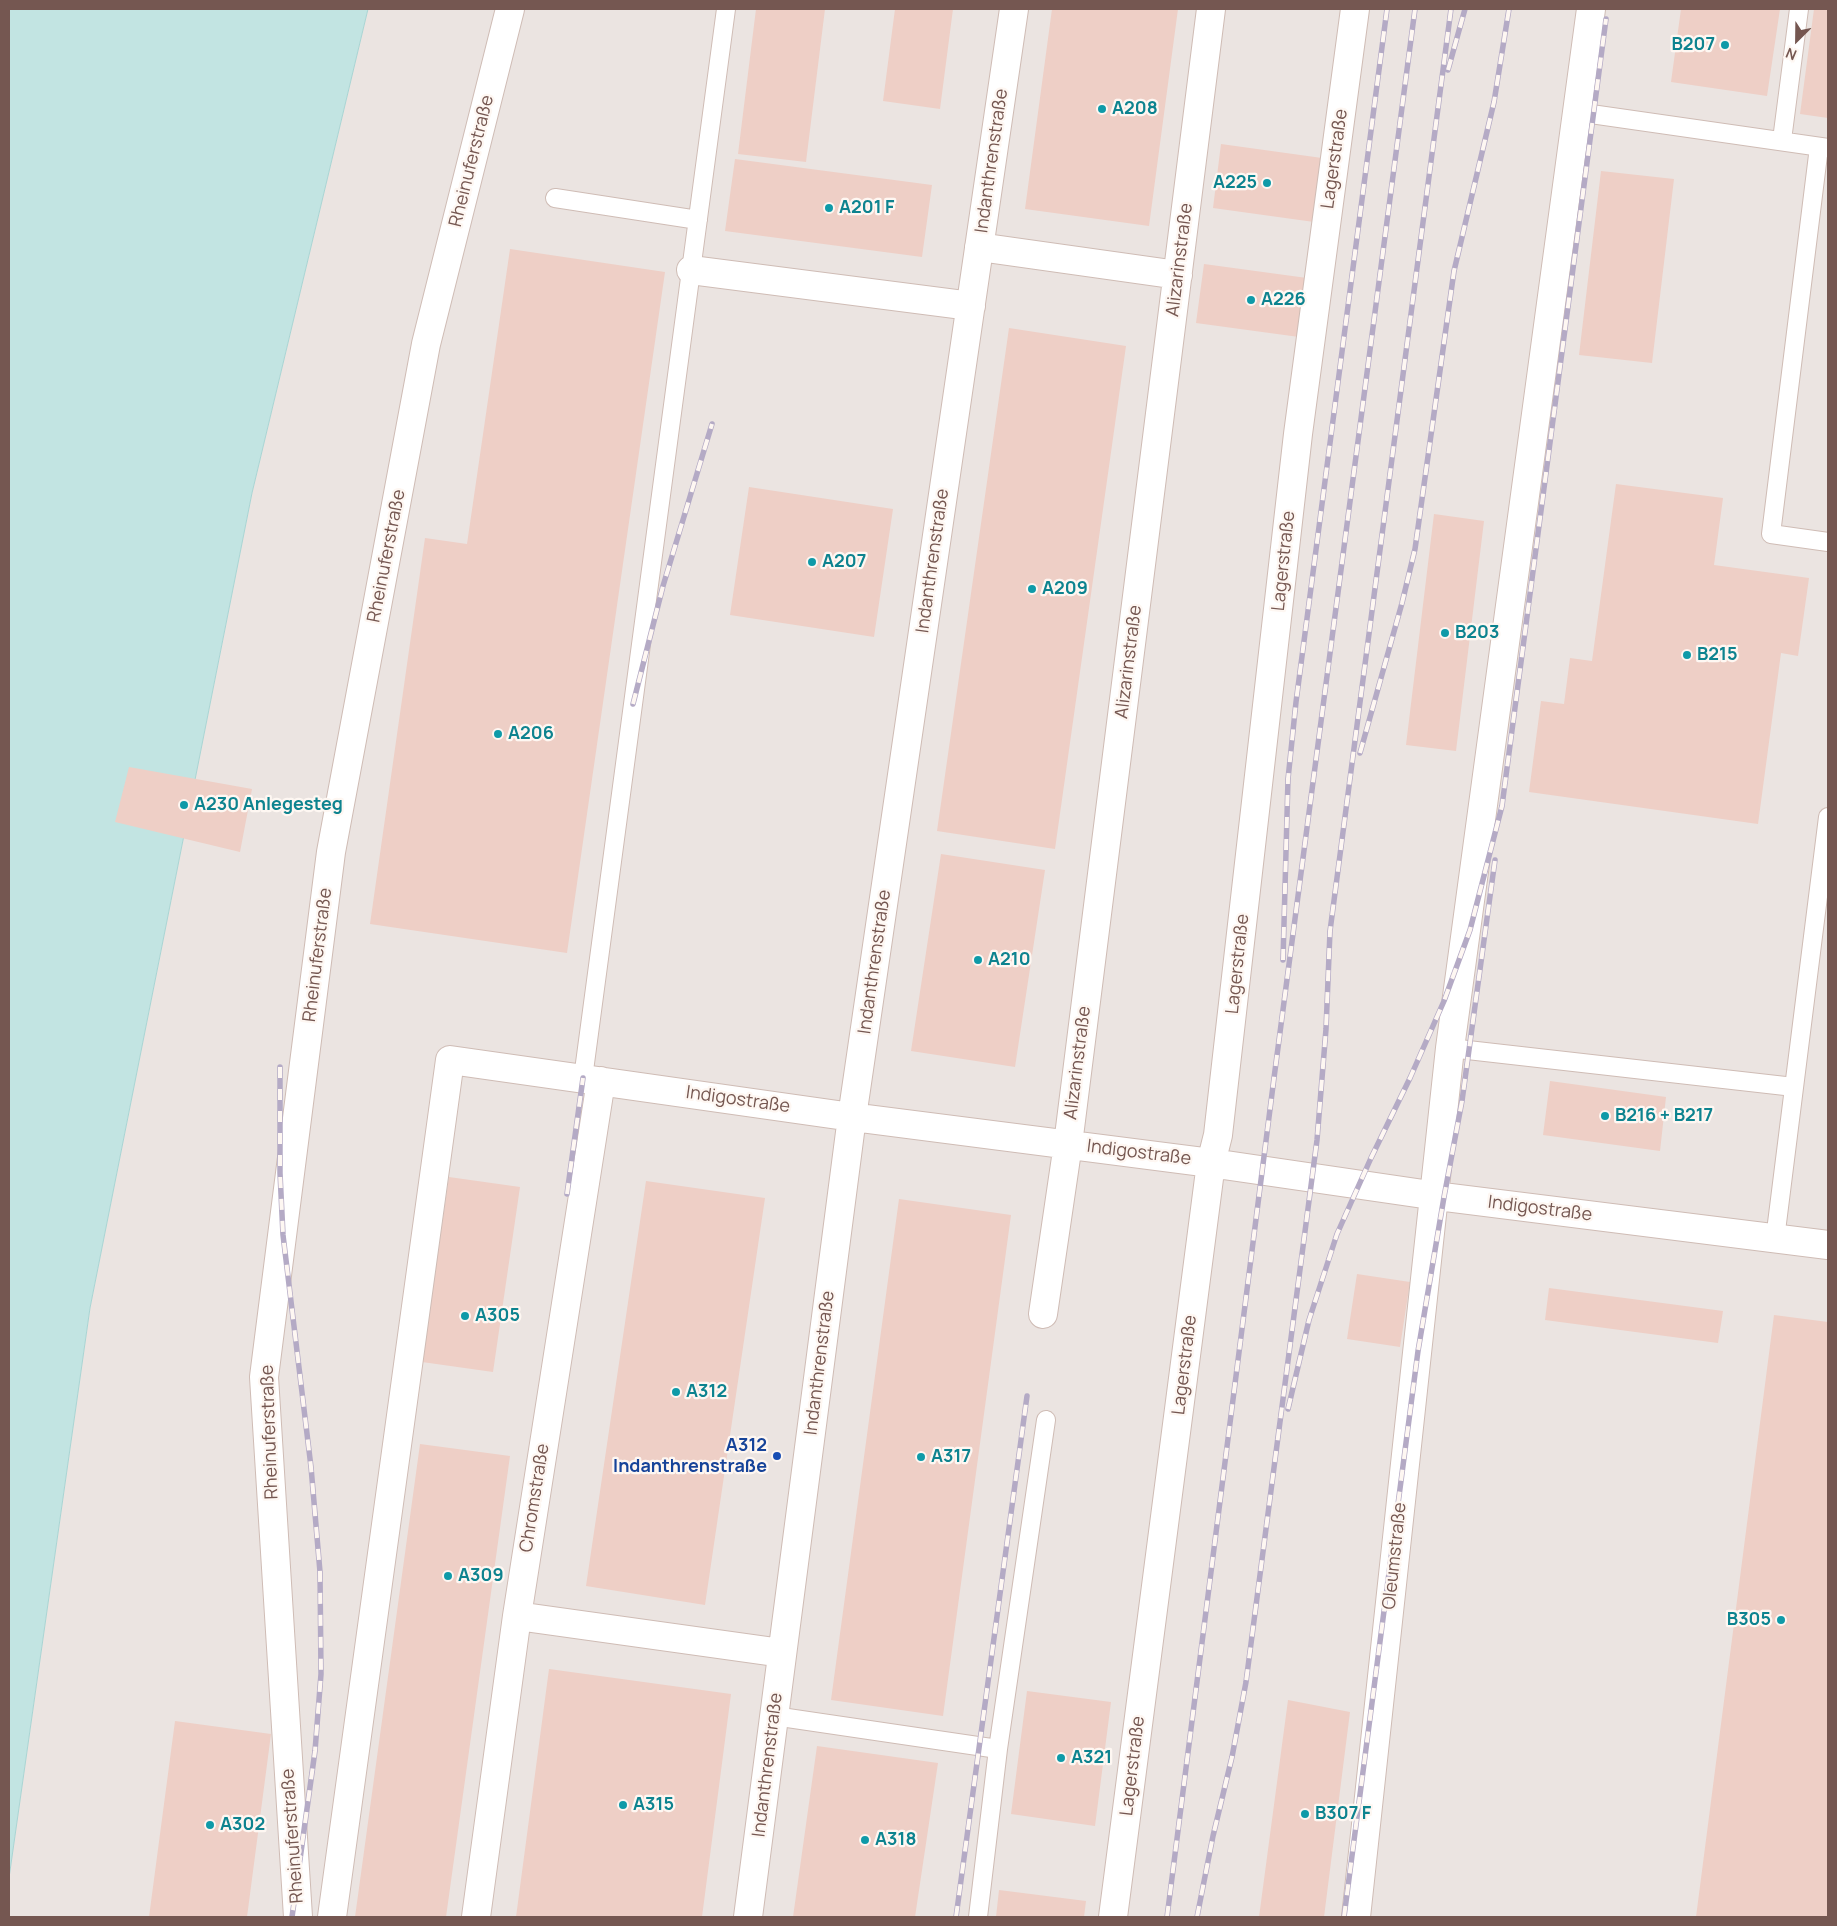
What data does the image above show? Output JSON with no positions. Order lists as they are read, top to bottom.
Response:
{
  "streets": {
    "street": [
      "Lagerstraße",
      "Rheinuferstraße",
      "Indanthrenstraße",
      "Alizarinstraße",
      "Indigostraße",
      "Chromstraße",
      "Oleumstraße"
    ]
  },
  "crossings": [
    ["Lagerstraße", "Indigostraße"],
    ["Indanthrenstraße", "Indigostraße"],
    ["Alizarinstraße", "Indigostraße"],
    ["Indigostraße", "Chromstraße"],
    ["Indigostraße", "Oleumstraße"]
  ],
  "places": [
    "B207",
    "A208",
    "A225",
    "A201 F",
    "A226",
    "A207",
    "A209",
    "B203",
    "B215",
    "A206",
    "A230 Anlegesteg",
    "A210",
    "B216 + B217",
    "A305",
    "A312",
    "A312 Indanthrenstraße",
    "A317",
    "A309",
    "B305",
    "A321",
    "A315",
    "B307 F",
    "A302",
    "A318"
  ],
  "north": "bottom left"
}
